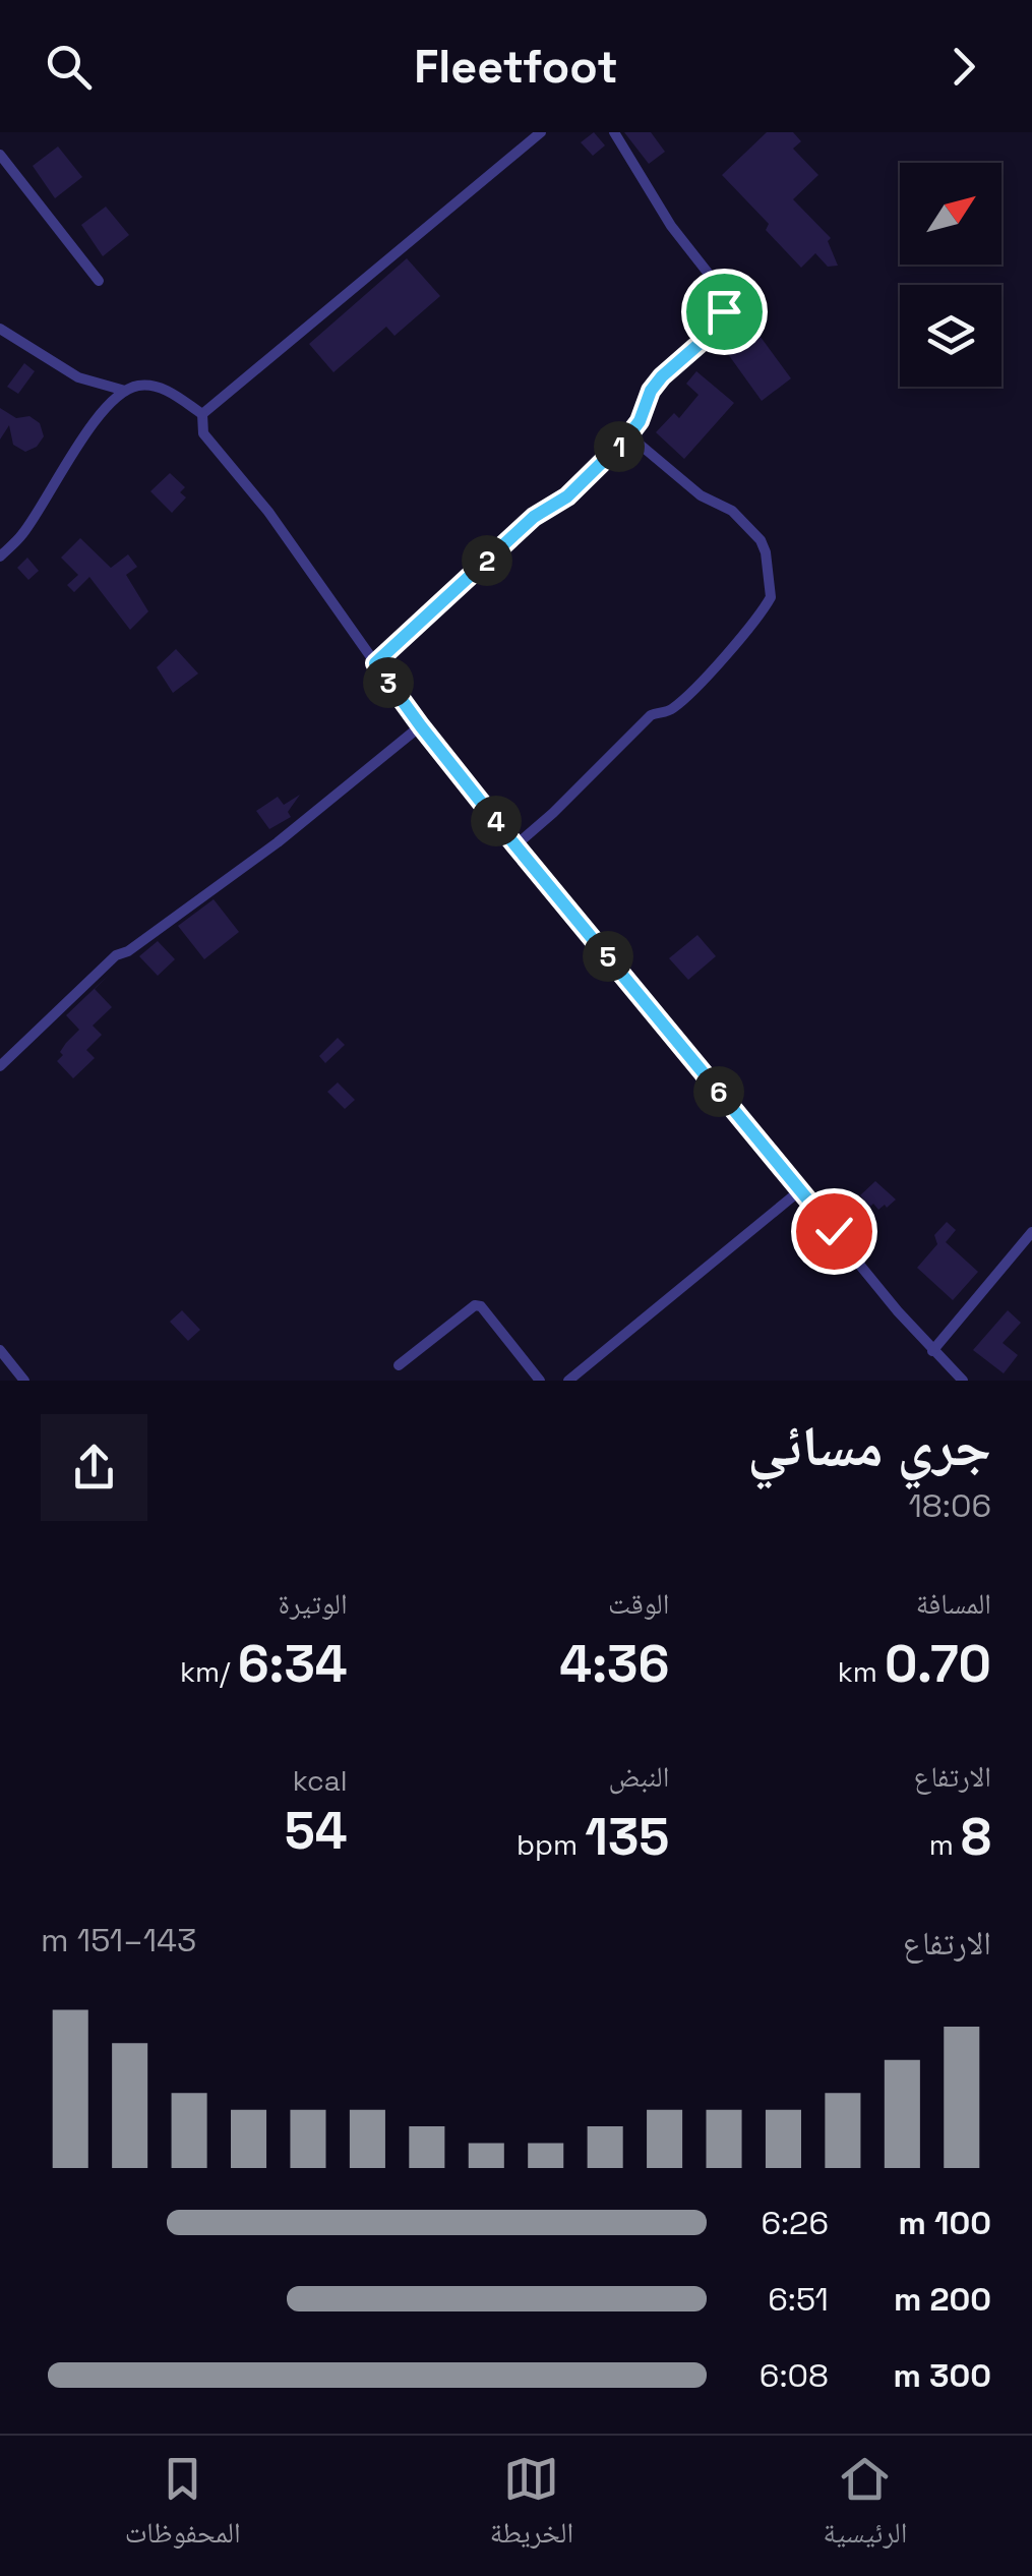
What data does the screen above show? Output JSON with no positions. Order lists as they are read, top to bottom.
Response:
{
  "north": "top right",
  "page": {
    "header": "Fleetfoot",
    "pins": [
      "1",
      "2",
      "3",
      "4",
      "5",
      "6"
    ],
    "heading": ["جري مسائي", "18:06"],
    "stats": [
      ["المسافة", "0.70 km"],
      ["الوقت", "4:36"],
      ["الوتيرة", "6:34 /km"],
      ["الارتفاع", "8 m"],
      ["النبض", "135 bpm"],
      ["kcal", "54"]
    ],
    "chart": ["الارتفاع", "143–151 m"],
    "list": [
      {
        "name": "100 m",
        "note": "6:26"
      },
      {
        "name": "200 m",
        "note": "6:51"
      },
      {
        "name": "300 m",
        "note": "6:08"
      }
    ],
    "tabs": ["الرئيسية", "الخريطة", "المحفوظات"]
  }
}
